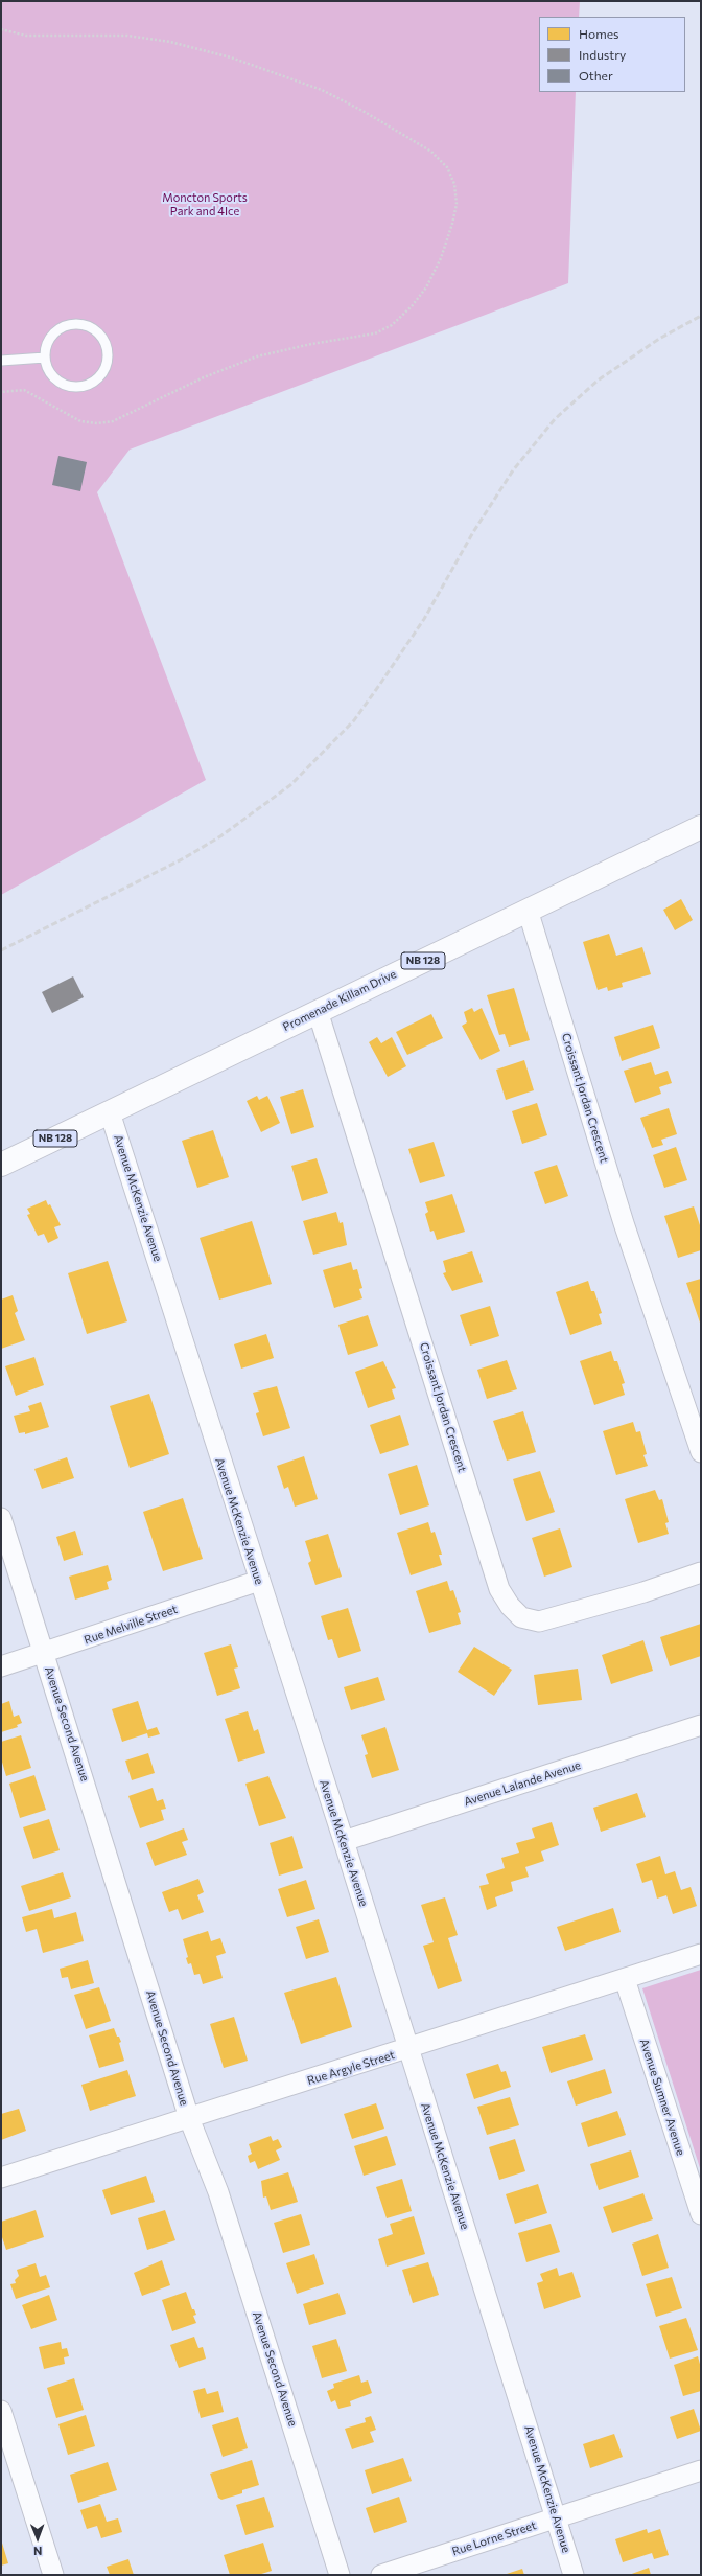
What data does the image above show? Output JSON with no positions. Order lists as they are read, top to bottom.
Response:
{
  "streets": {
    "main road": ["NB 128", "Promenade Killam Drive"],
    "street": [
      "Croissant Jordan Crescent",
      "Avenue McKenzie Avenue",
      "Rue Melville Street",
      "Avenue Second Avenue",
      "Avenue Lalande Avenue",
      "Rue Argyle Street",
      "Avenue Sumner Avenue",
      "Rue Lorne Street"
    ]
  },
  "crossings": [
    ["Promenade Killam Drive", "Croissant Jordan Crescent"],
    ["Promenade Killam Drive", "Avenue McKenzie Avenue"],
    ["Avenue McKenzie Avenue", "Rue Melville Street"],
    ["Avenue McKenzie Avenue", "Avenue Lalande Avenue"],
    ["Avenue McKenzie Avenue", "Rue Argyle Street"],
    ["Avenue McKenzie Avenue", "Rue Lorne Street"],
    ["Rue Melville Street", "Avenue Second Avenue"],
    ["Avenue Second Avenue", "Rue Argyle Street"],
    ["Rue Argyle Street", "Avenue Sumner Avenue"]
  ],
  "parks": ["Moncton Sports Park and 4Ice"],
  "legend": ["Homes", "Industry", "Other"],
  "north": "bottom"
}
